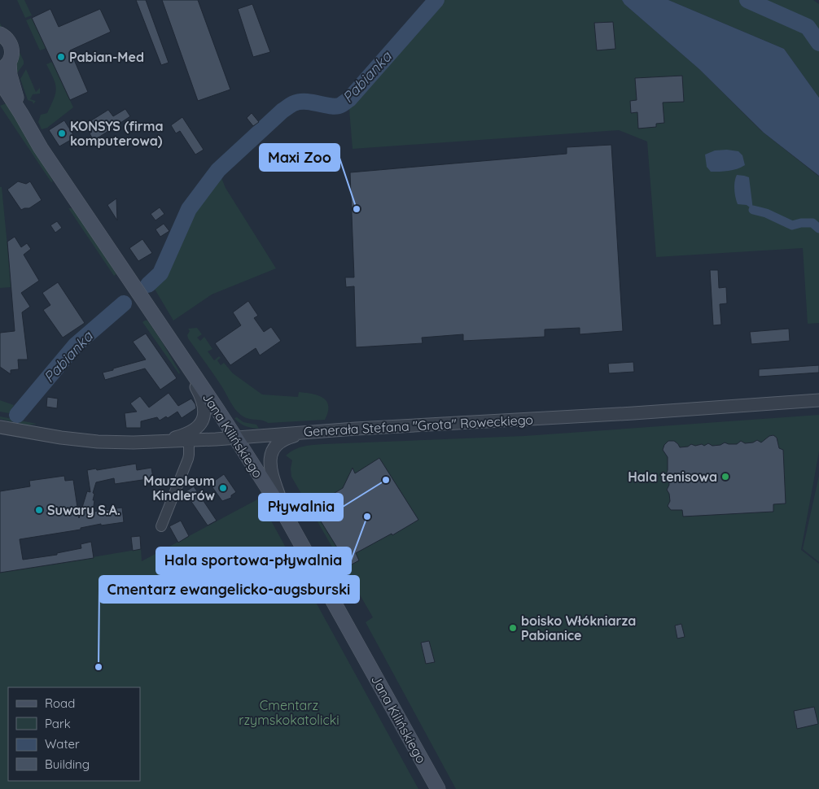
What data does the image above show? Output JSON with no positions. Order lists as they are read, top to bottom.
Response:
{
  "streets": {
    "main road": ["Jana Kilińskiego"],
    "street": ["Generała Stefana \"Grota\" Roweckiego"]
  },
  "crossings": [
    ["Generała Stefana \"Grota\" Roweckiego", "Jana Kilińskiego"]
  ],
  "water": ["Pabianka"],
  "parks": ["Cmentarz rzymskokatolicki"],
  "places": [
    "Pabian-Med",
    "KONSYS (firma komputerowa)",
    "Maxi Zoo",
    "Hala tenisowa",
    "Pływalnia",
    "Mauzoleum Kindlerów",
    "Suwary S.A.",
    "Hala sportowa-pływalnia",
    "boisko Włókniarza Pabianice",
    "Cmentarz ewangelicko-augsburski"
  ],
  "legend": [
    "Road",
    "Park",
    "Water",
    "Building"
  ]
}
